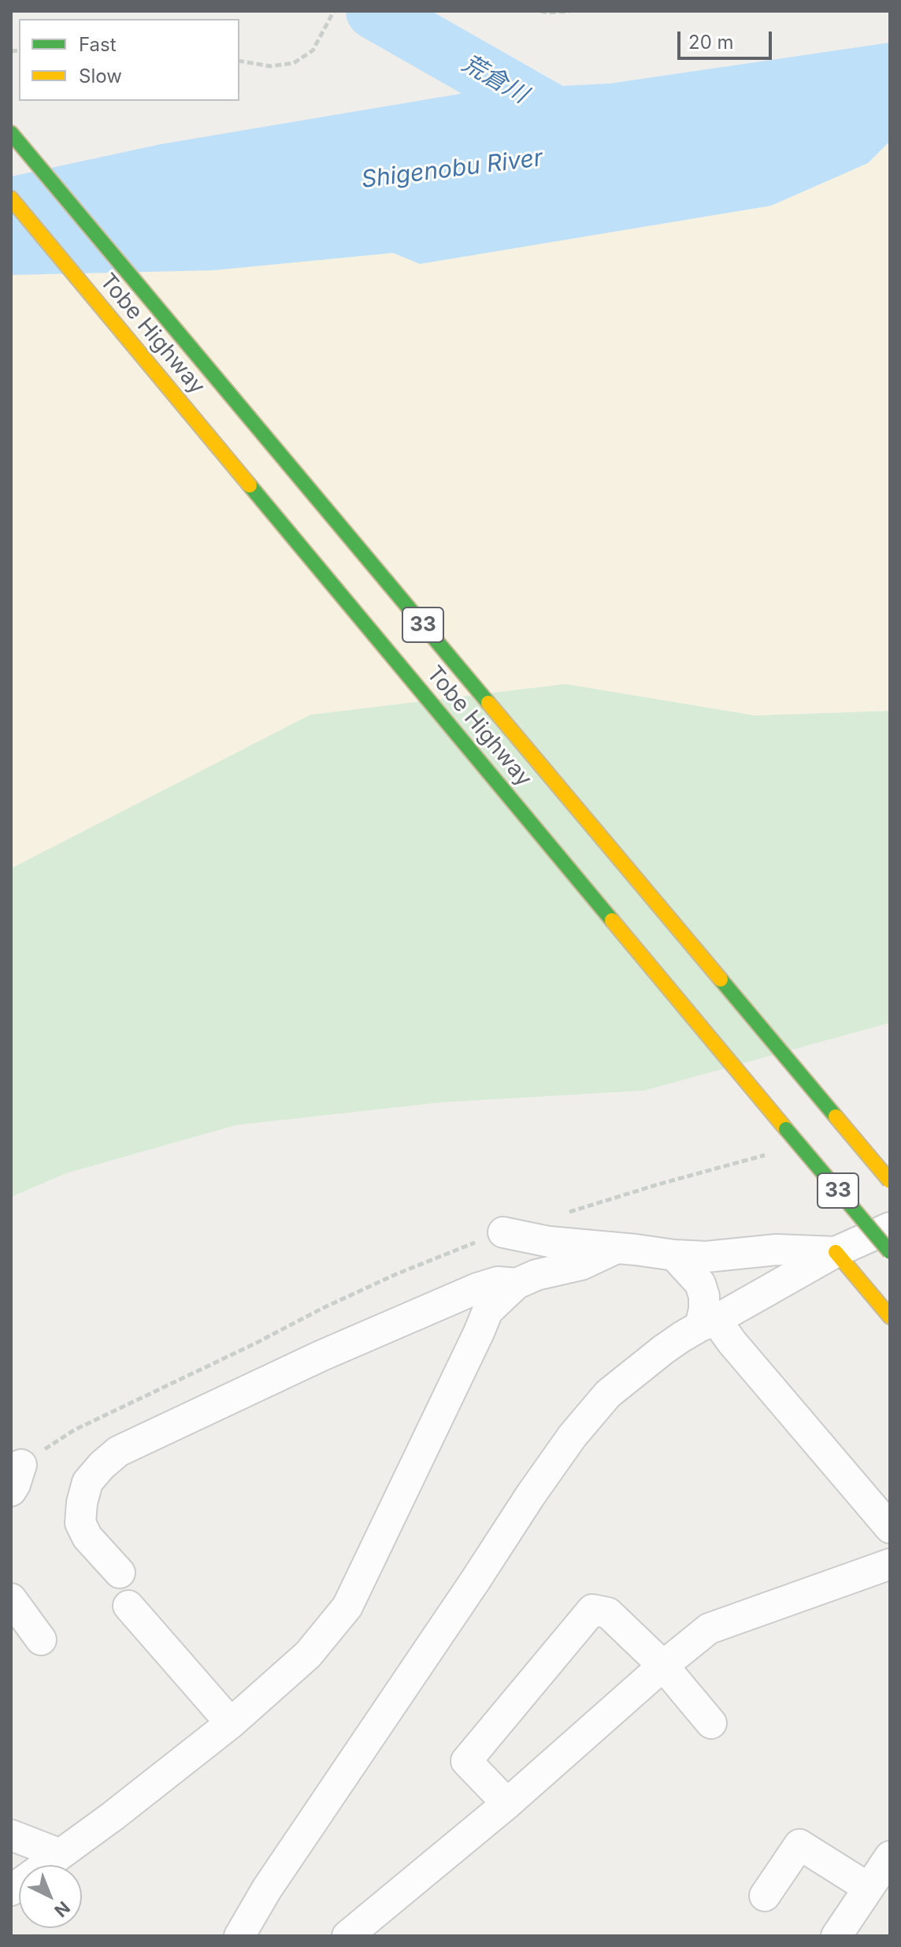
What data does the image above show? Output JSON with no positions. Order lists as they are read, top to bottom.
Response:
{
  "streets": {
    "highway": ["Tobe Highway", "33"]
  },
  "water": ["荒倉川", "Shigenobu River"],
  "legend": ["Fast", "Slow"],
  "scale_bar": "20 m",
  "north": "bottom right"
}
